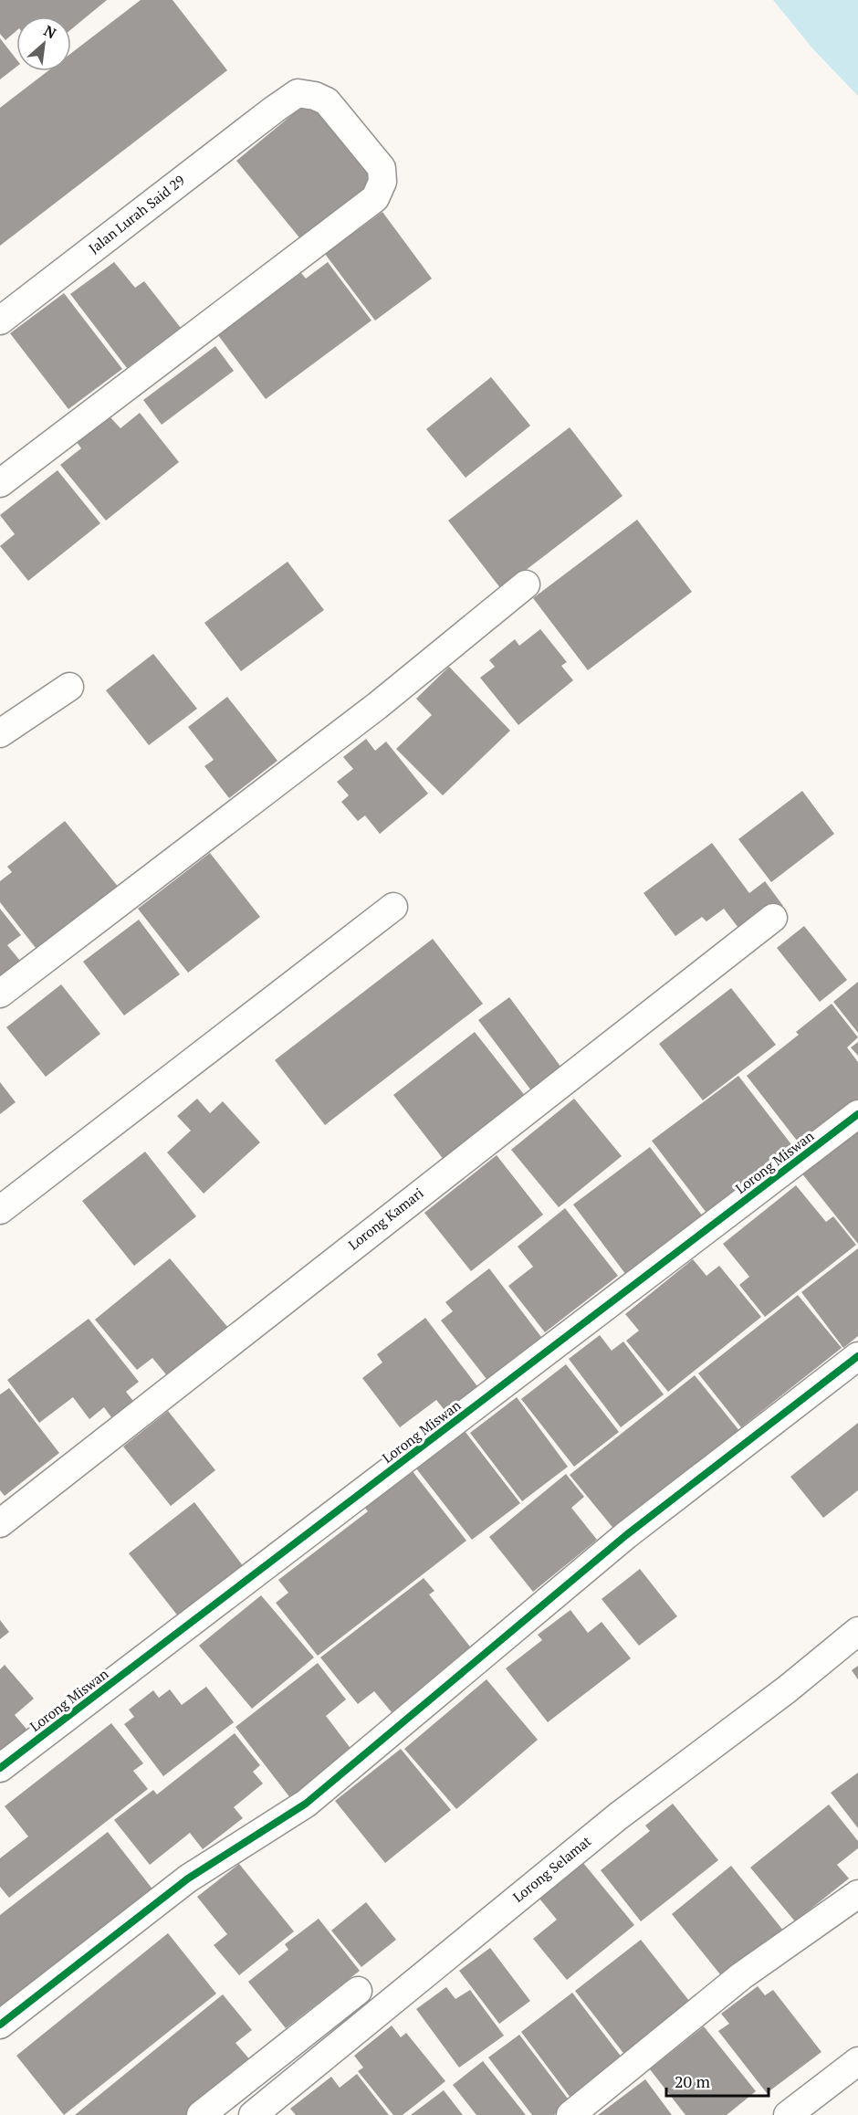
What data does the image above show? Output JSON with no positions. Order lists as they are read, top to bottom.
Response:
{
  "streets": {
    "street": [
      "Jalan Lurah Said 29",
      "Lorong Miswan",
      "Lorong Kamari",
      "Lorong Selamat"
    ]
  },
  "scale_bar": "20 m",
  "north": "top right"
}
